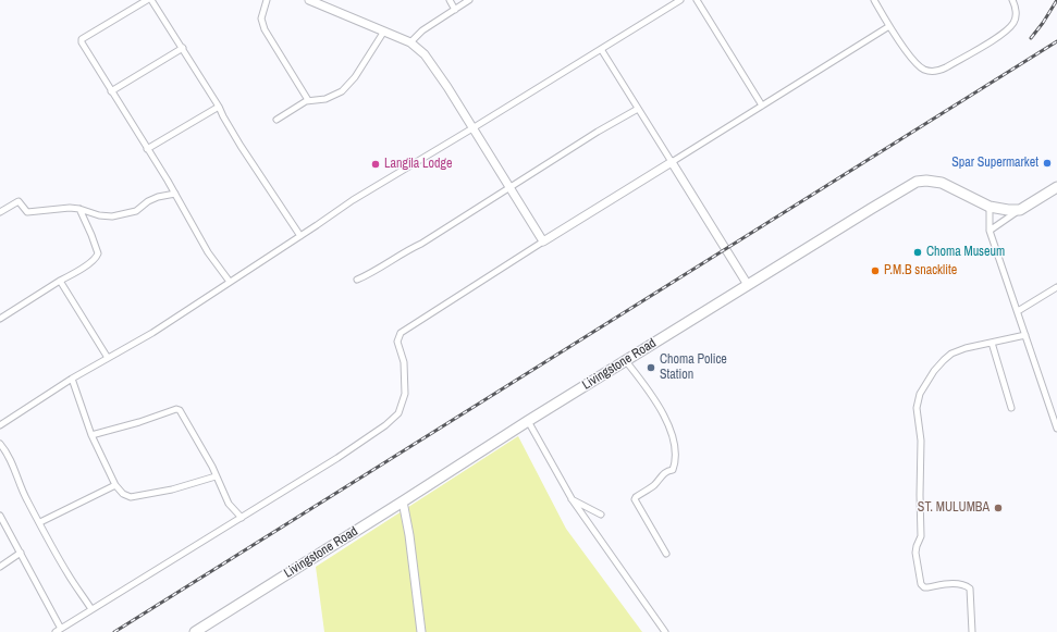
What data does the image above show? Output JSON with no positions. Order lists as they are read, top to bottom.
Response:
{
  "streets": {
    "highway": ["Livingstone Road"]
  },
  "places": [
    "Spar Supermarket",
    "Langila Lodge",
    "Choma Museum",
    "P.M.B snacklite",
    "Choma Police Station",
    "ST. MULUMBA"
  ]
}
